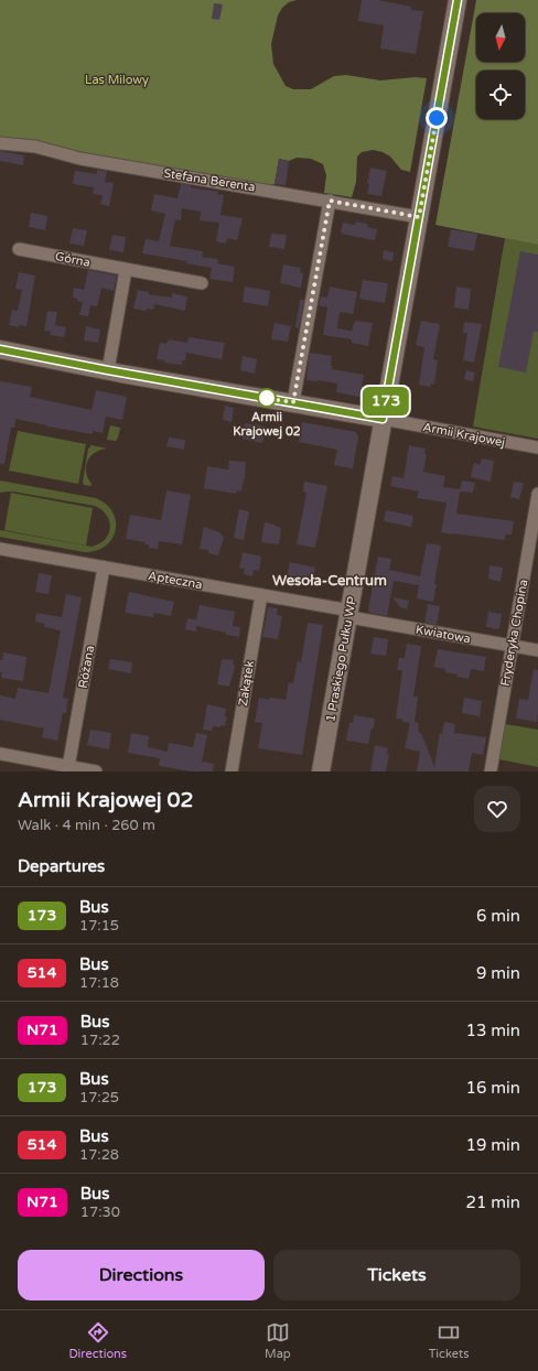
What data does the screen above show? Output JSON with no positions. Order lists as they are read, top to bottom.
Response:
{
  "streets": {
    "street": [
      "Stefana Berenta",
      "Górna",
      "Armii Krajowej",
      "Apteczna",
      "Fryderyka Chopina",
      "Kwiatowa",
      "1 Praskiego Pułku WP",
      "Różana",
      "Zakątek"
    ]
  },
  "crossings": [
    ["Stefana Berenta", "1 Praskiego Pułku WP"],
    ["Armii Krajowej", "1 Praskiego Pułku WP"],
    ["Apteczna", "Kwiatowa"],
    ["Apteczna", "1 Praskiego Pułku WP"],
    ["Apteczna", "Różana"],
    ["Apteczna", "Zakątek"],
    ["Fryderyka Chopina", "Kwiatowa"],
    ["Kwiatowa", "1 Praskiego Pułku WP"]
  ],
  "districts": ["Wesoła-Centrum"],
  "parks": ["Las Milowy"],
  "places": ["Armii Krajowej 02"],
  "lines": ["bus line 173"],
  "north": "bottom",
  "page": {
    "on_map": "173",
    "heading": [
      ["Armii Krajowej 02", "Walk · 4 min · 260 m"],
      "Departures"
    ],
    "list": [
      {
        "mark": "173",
        "name": "Bus",
        "note": "17:15",
        "value": "6 min"
      },
      {
        "mark": "514",
        "name": "Bus",
        "note": "17:18",
        "value": "9 min"
      },
      {
        "mark": "N71",
        "name": "Bus",
        "note": "17:22",
        "value": "13 min"
      },
      {
        "mark": "173",
        "name": "Bus",
        "note": "17:25",
        "value": "16 min"
      },
      {
        "mark": "514",
        "name": "Bus",
        "note": "17:28",
        "value": "19 min"
      },
      {
        "mark": "N71",
        "name": "Bus",
        "note": "17:30",
        "value": "21 min"
      }
    ],
    "buttons": ["Directions", "Tickets"],
    "tabs": ["Directions", "Map", "Tickets"]
  }
}
